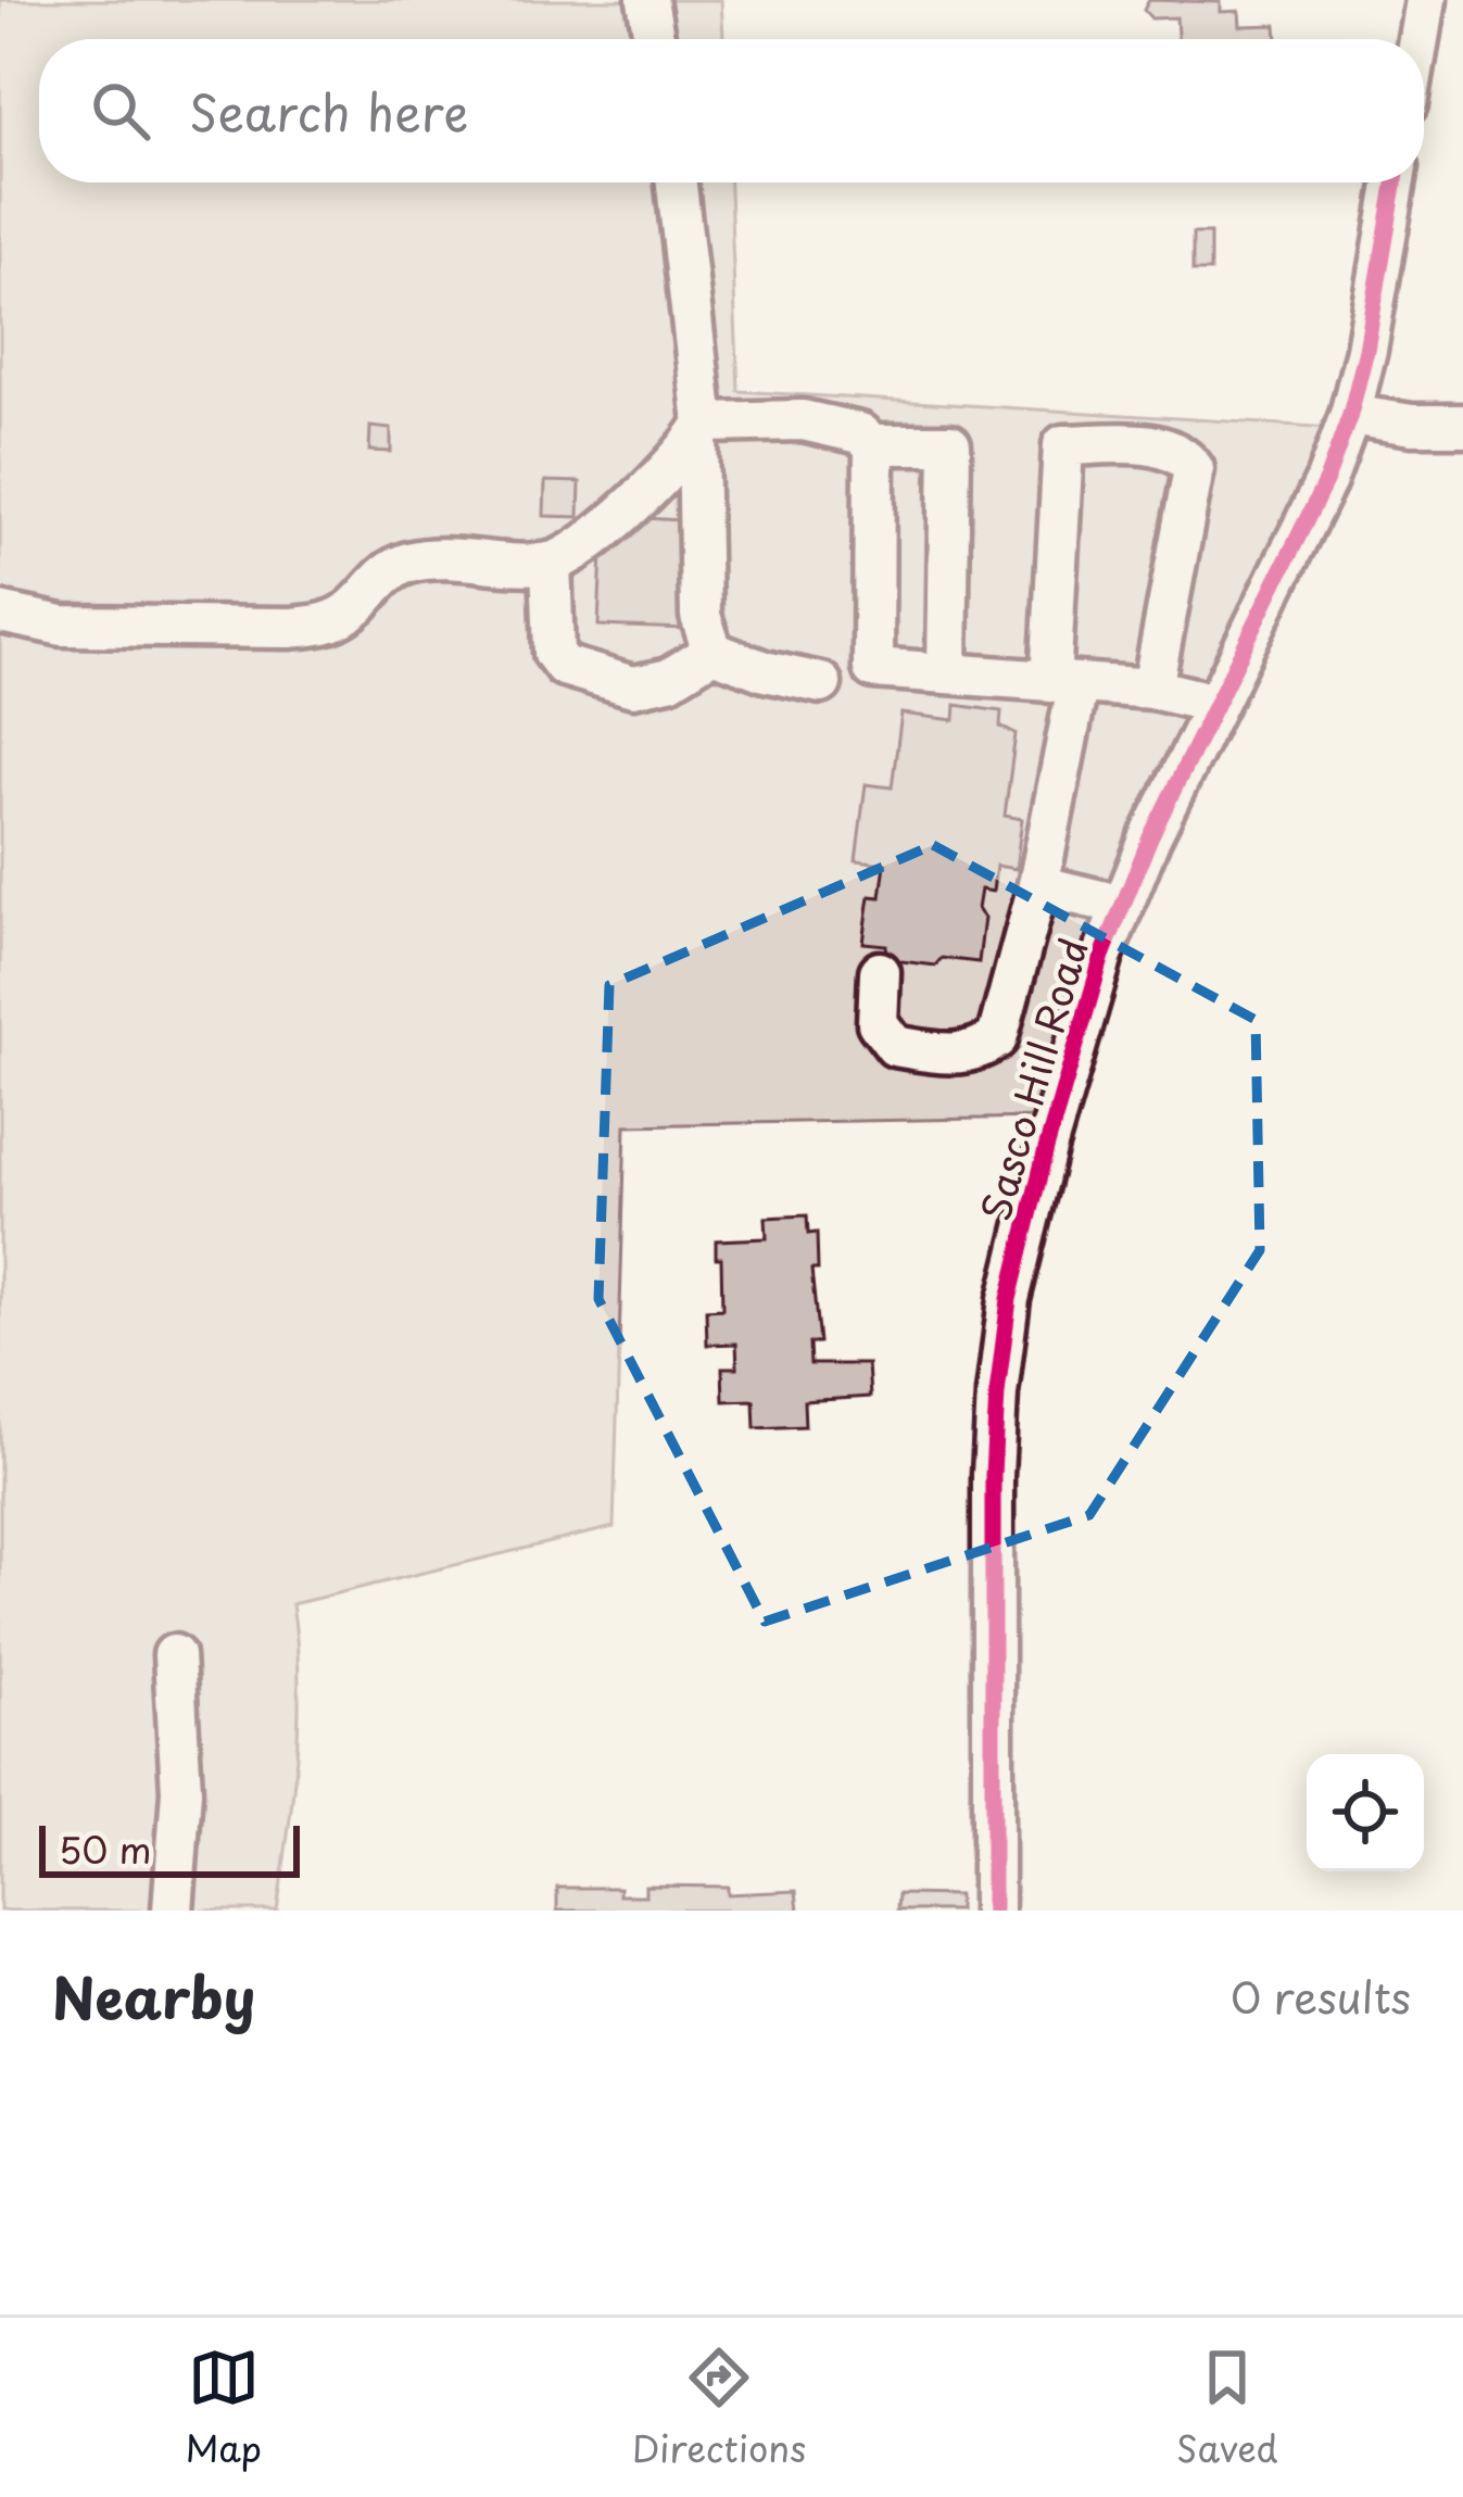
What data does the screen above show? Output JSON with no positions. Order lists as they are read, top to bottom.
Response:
{
  "streets": {
    "street": ["Sasco Hill Road"]
  },
  "scale_bar": "50 m",
  "page": {
    "search": "Search here",
    "scale": "50 m",
    "heading": ["Nearby", "0 results"],
    "nav": ["Map", "Directions", "Saved"]
  }
}
